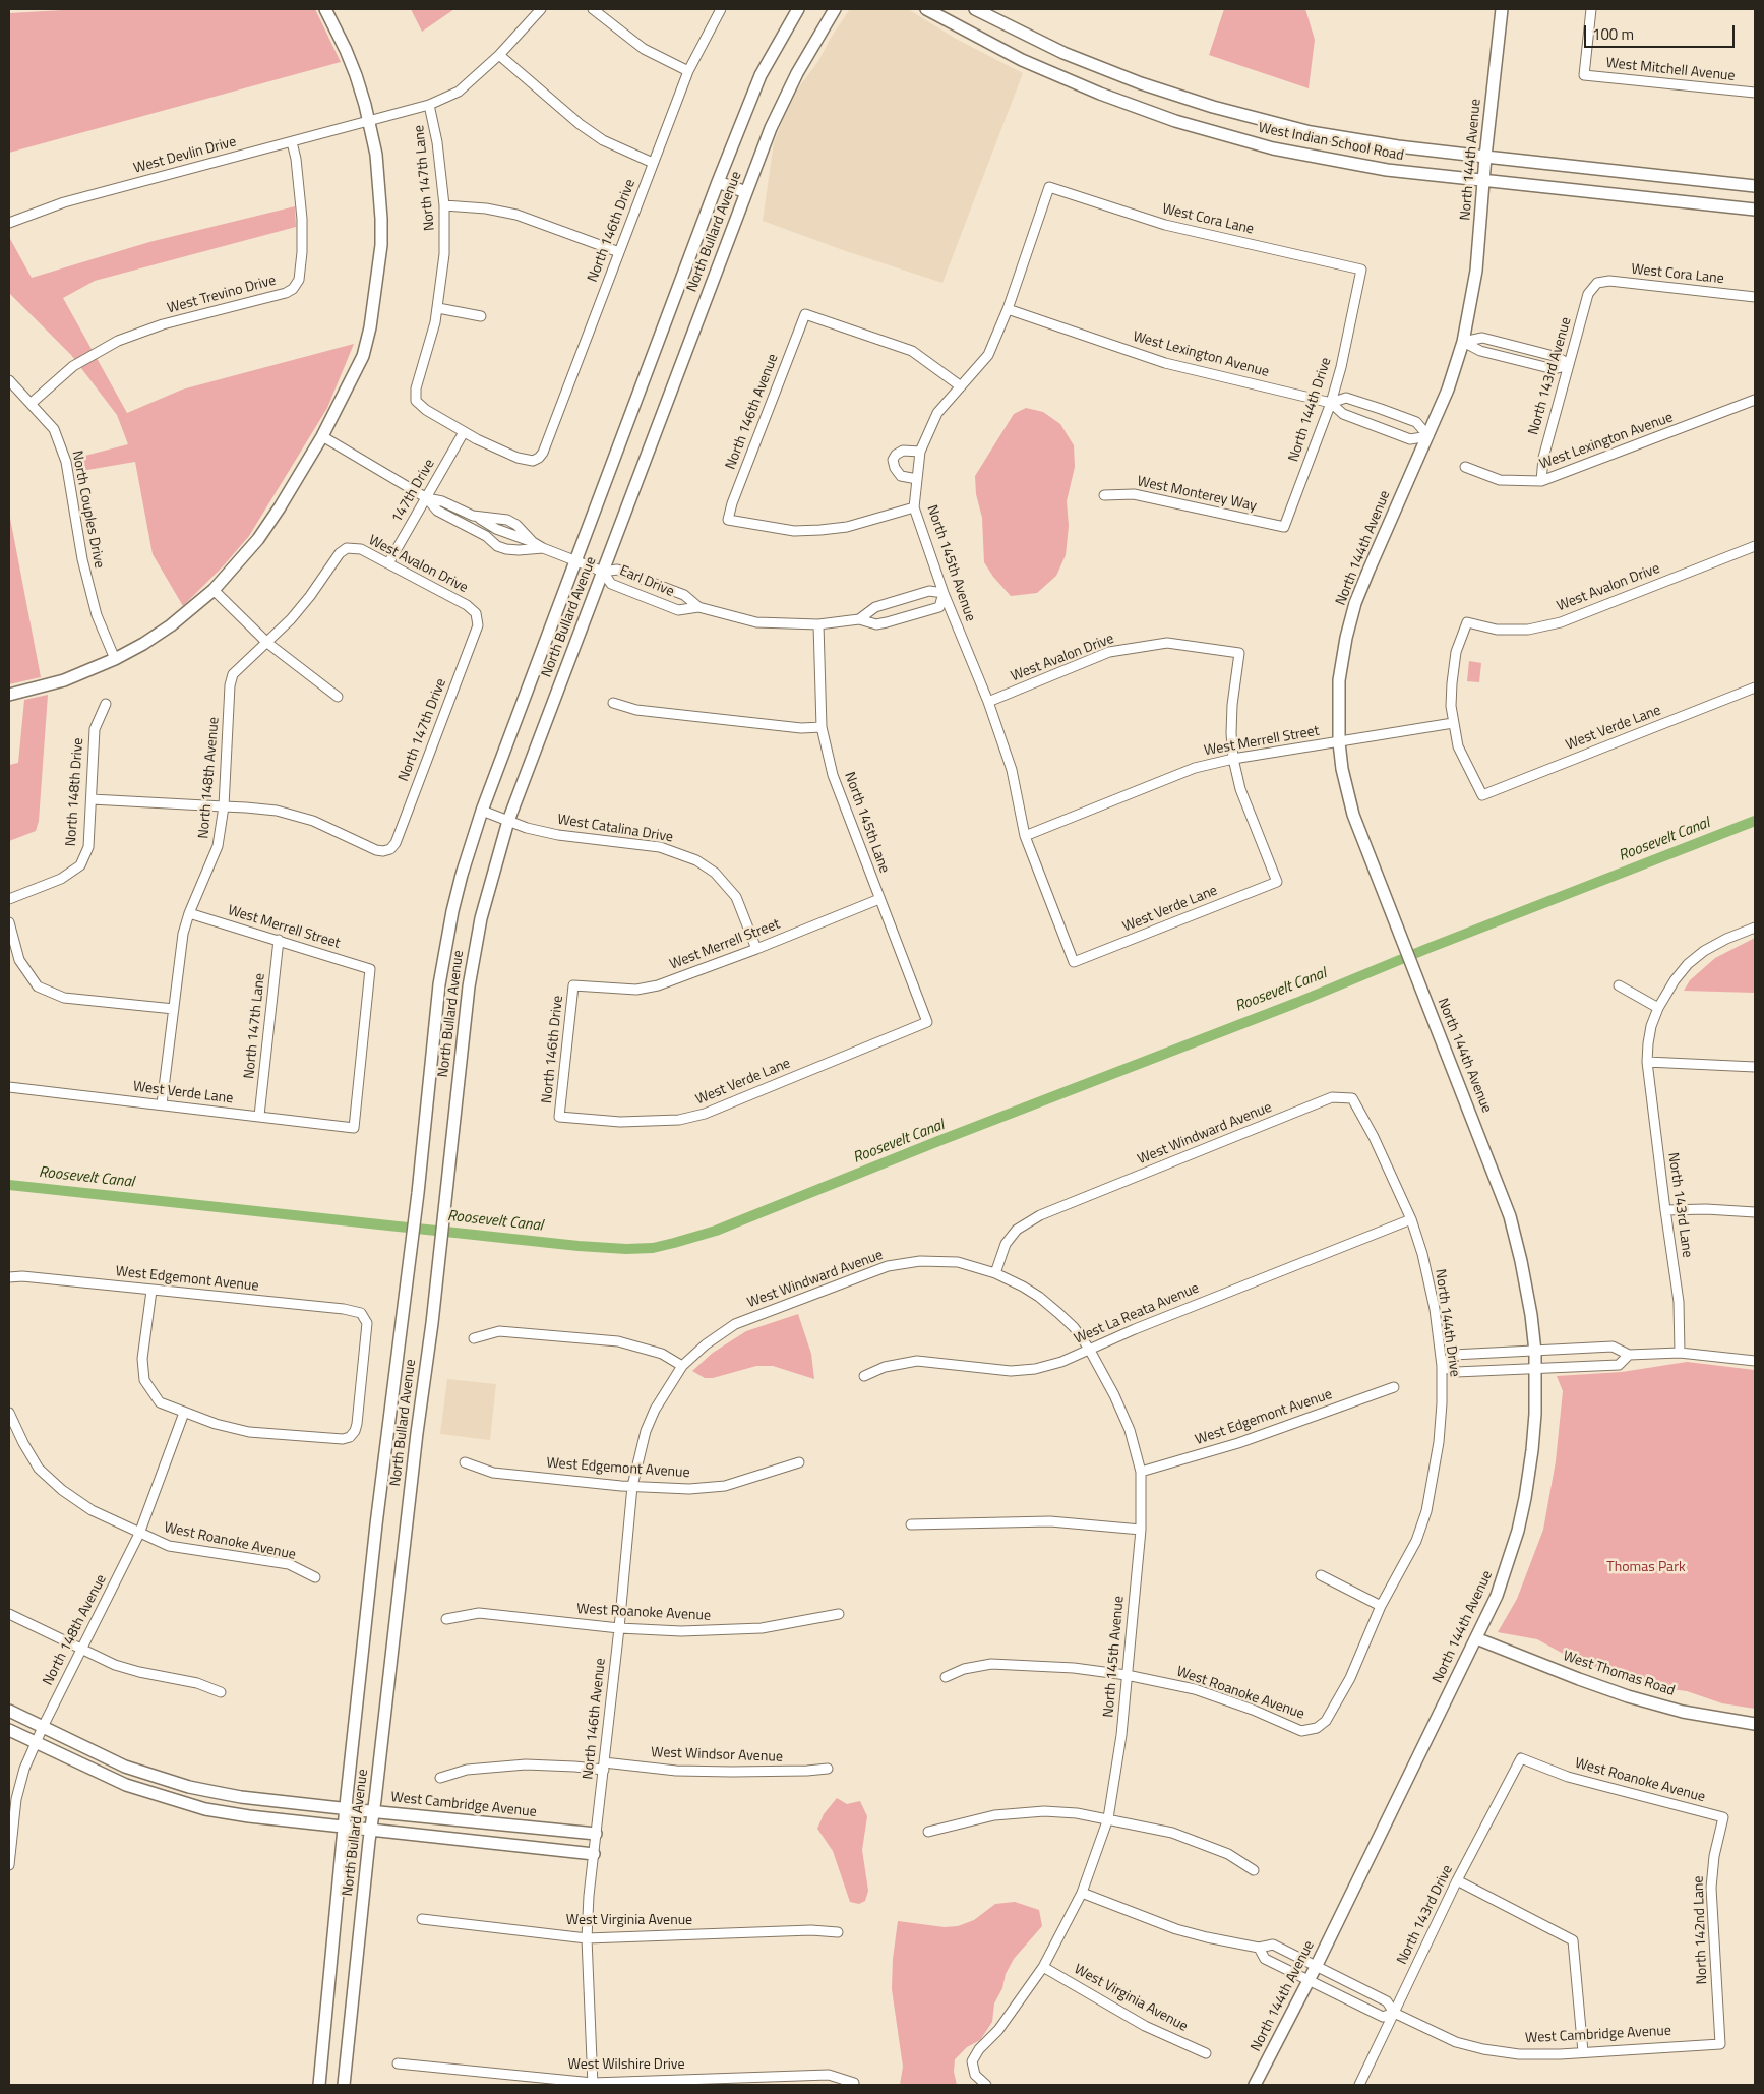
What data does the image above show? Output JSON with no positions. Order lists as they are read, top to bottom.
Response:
{
  "streets": {
    "main road": [
      "West Indian School Road",
      "North 144th Avenue",
      "North Bullard Avenue",
      "West Thomas Road",
      "West Cambridge Avenue"
    ],
    "street": [
      "West Mitchell Avenue",
      "West Devlin Drive",
      "North 147th Lane",
      "West Cora Lane",
      "North 146th Drive",
      "West Trevino Drive",
      "West Lexington Avenue",
      "North 143rd Avenue",
      "North 144th Drive",
      "North 146th Avenue",
      "147th Drive",
      "West Monterey Way",
      "North Couples Drive",
      "North 145th Avenue",
      "West Avalon Drive",
      "Earl Drive",
      "West Verde Lane",
      "North 147th Drive",
      "West Merrell Street",
      "North 148th Avenue",
      "North 148th Drive",
      "North 145th Lane",
      "West Catalina Drive",
      "West Windward Avenue",
      "North 143rd Lane",
      "West Edgemont Avenue",
      "West La Reata Avenue",
      "West Roanoke Avenue",
      "West Windsor Avenue",
      "North 143rd Drive",
      "West Virginia Avenue",
      "North 142nd Lane",
      "West Wilshire Drive"
    ]
  },
  "crossings": [
    ["West Indian School Road", "North 144th Avenue"],
    ["West Devlin Drive", "North 147th Lane"],
    ["West Devlin Drive", "West Trevino Drive"],
    ["North 144th Avenue", "West Lexington Avenue"],
    ["North 144th Avenue", "West Merrell Street"],
    ["North 144th Avenue", "West Thomas Road"],
    ["North 144th Avenue", "West Cambridge Avenue"],
    ["North 147th Lane", "North 146th Drive"],
    ["North 147th Lane", "147th Drive"],
    ["North 147th Lane", "West Verde Lane"],
    ["North 147th Lane", "West Merrell Street"],
    ["West Cora Lane", "North 143rd Avenue"],
    ["West Cora Lane", "North 144th Drive"],
    ["West Cora Lane", "North 145th Avenue"],
    ["North 146th Drive", "147th Drive"],
    ["North 146th Drive", "West Verde Lane"],
    ["North 146th Drive", "West Merrell Street"],
    ["North Bullard Avenue", "Earl Drive"],
    ["North Bullard Avenue", "West Catalina Drive"],
    ["North Bullard Avenue", "West Cambridge Avenue"],
    ["West Trevino Drive", "North Couples Drive"],
    ["West Lexington Avenue", "North 143rd Avenue"],
    ["West Lexington Avenue", "North 144th Drive"],
    ["West Lexington Avenue", "North 145th Avenue"],
    ["North 144th Drive", "West Monterey Way"],
    ["North 144th Drive", "West Windward Avenue"],
    ["North 144th Drive", "West La Reata Avenue"],
    ["North 144th Drive", "West Roanoke Avenue"],
    ["North 146th Avenue", "North 145th Avenue"],
    ["North 146th Avenue", "West Windward Avenue"],
    ["North 146th Avenue", "West Edgemont Avenue"],
    ["North 146th Avenue", "West Roanoke Avenue"],
    ["North 146th Avenue", "West Windsor Avenue"],
    ["North 146th Avenue", "West Cambridge Avenue"],
    ["North 146th Avenue", "West Virginia Avenue"],
    ["North 146th Avenue", "West Wilshire Drive"],
    ["147th Drive", "West Avalon Drive"],
    ["North 145th Avenue", "West Avalon Drive"],
    ["North 145th Avenue", "Earl Drive"],
    ["North 145th Avenue", "West Verde Lane"],
    ["North 145th Avenue", "West Merrell Street"],
    ["North 145th Avenue", "West Windward Avenue"],
    ["North 145th Avenue", "West Edgemont Avenue"],
    ["North 145th Avenue", "West La Reata Avenue"],
    ["North 145th Avenue", "West Roanoke Avenue"],
    ["North 145th Avenue", "West Cambridge Avenue"],
    ["North 145th Avenue", "West Virginia Avenue"],
    ["West Avalon Drive", "West Verde Lane"],
    ["West Avalon Drive", "North 147th Drive"],
    ["West Avalon Drive", "West Merrell Street"],
    ["West Avalon Drive", "North 148th Avenue"],
    ["Earl Drive", "North 145th Lane"],
    ["West Verde Lane", "West Merrell Street"],
    ["West Verde Lane", "North 148th Avenue"],
    ["West Verde Lane", "North 145th Lane"],
    ["North 147th Drive", "North 148th Avenue"],
    ["West Merrell Street", "North 148th Avenue"],
    ["West Merrell Street", "North 145th Lane"],
    ["West Merrell Street", "West Catalina Drive"],
    ["North 148th Avenue", "West Edgemont Avenue"],
    ["North 148th Avenue", "West Roanoke Avenue"],
    ["North 148th Avenue", "West Cambridge Avenue"],
    ["West Roanoke Avenue", "North 143rd Drive"],
    ["West Roanoke Avenue", "North 142nd Lane"],
    ["West Cambridge Avenue", "North 143rd Drive"],
    ["West Cambridge Avenue", "North 142nd Lane"]
  ],
  "water": ["Roosevelt Canal"],
  "parks": ["Thomas Park"],
  "scale_bar": "100 m"
}
